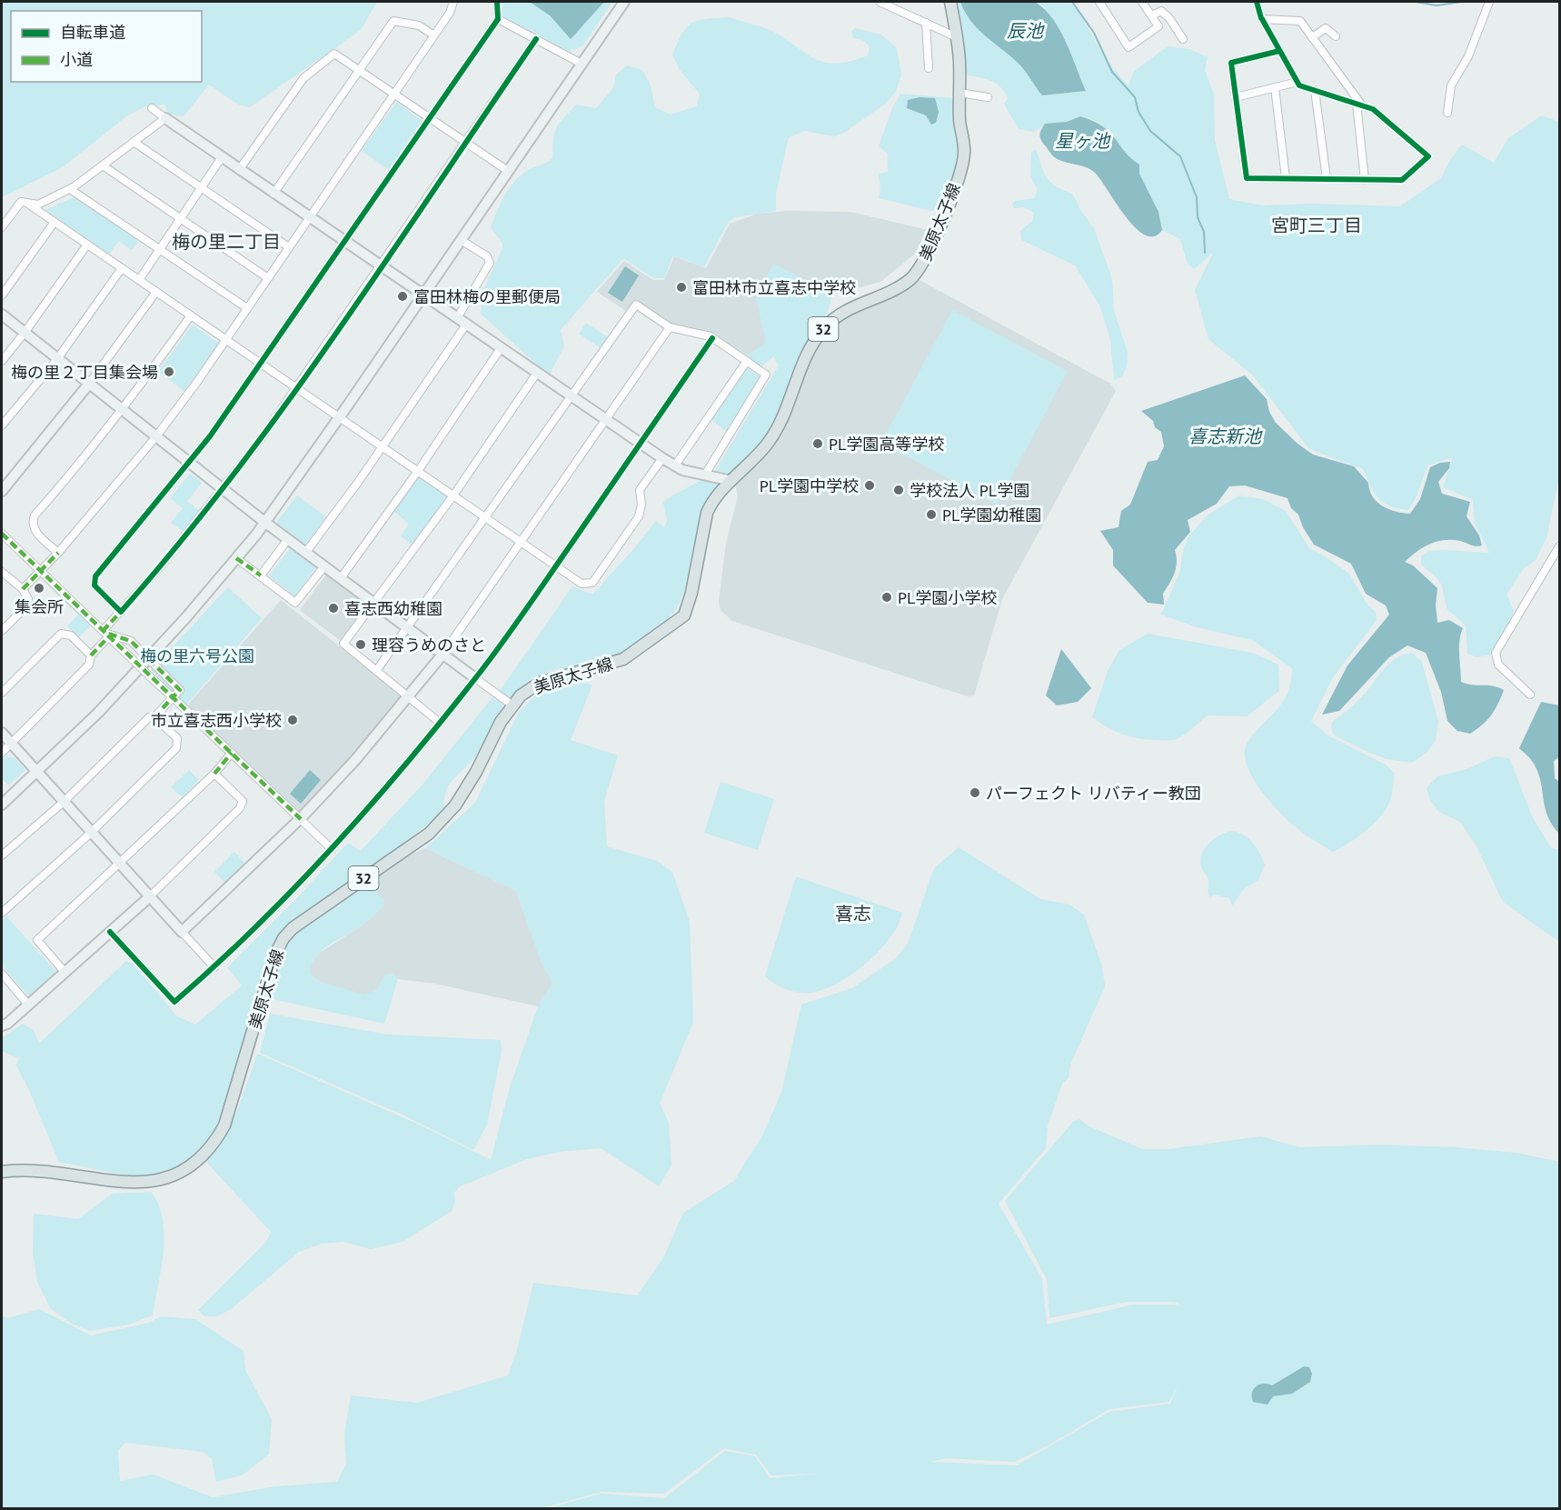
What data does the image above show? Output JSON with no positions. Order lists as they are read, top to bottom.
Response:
{
  "streets": {
    "main road": ["美原太子線", "32"]
  },
  "districts": ["宮町三丁目", "梅の里二丁目", "喜志"],
  "water": ["辰池", "星ヶ池", "喜志新池"],
  "parks": ["梅の里六号公園"],
  "places": [
    "富田林市立喜志中学校",
    "富田林梅の里郵便局",
    "梅の里２丁目集会場",
    "PL学園高等学校",
    "PL学園中学校",
    "学校法人 PL学園",
    "PL学園幼稚園",
    "集会所",
    "PL学園小学校",
    "喜志西幼稚園",
    "理容うめのさと",
    "市立喜志西小学校",
    "パーフェクト リバティー教団"
  ],
  "legend": ["自転車道", "小道"]
}
